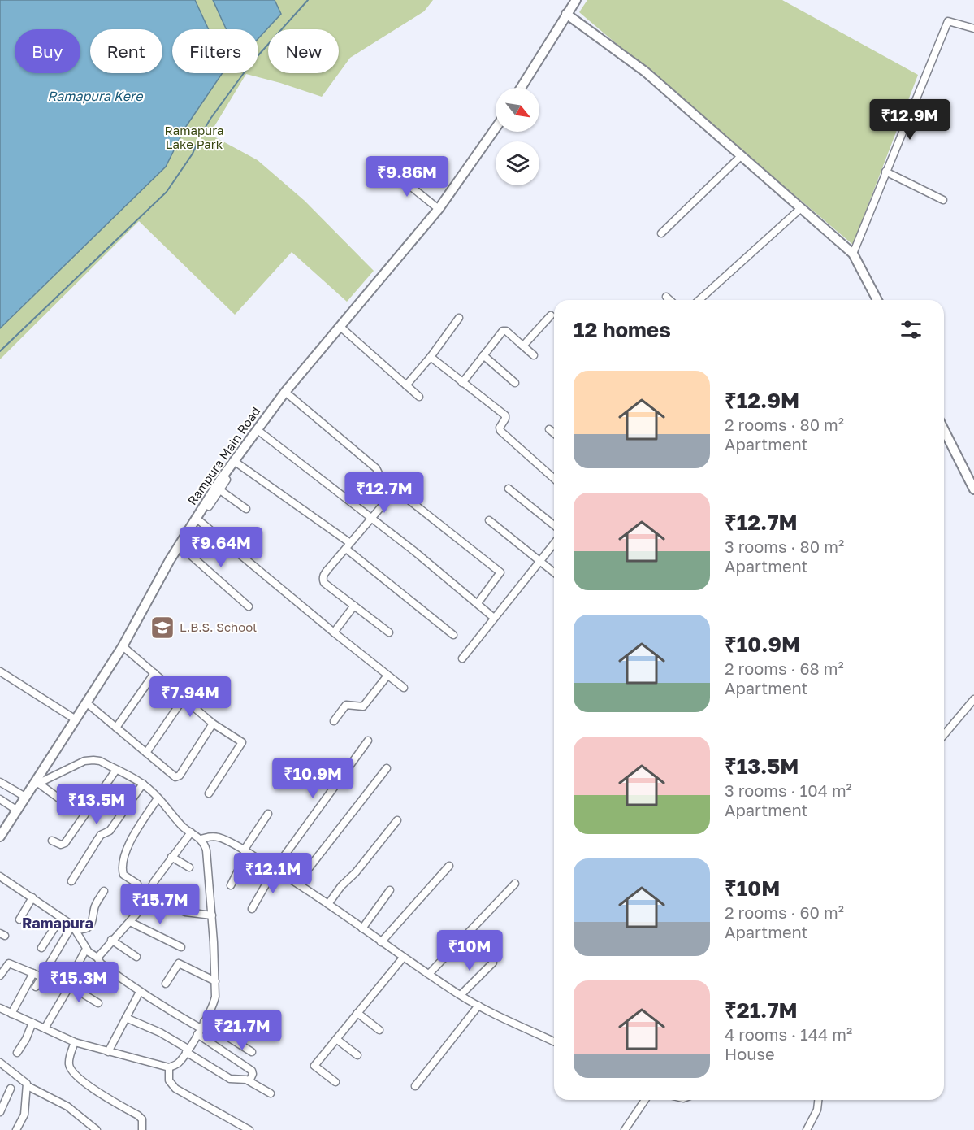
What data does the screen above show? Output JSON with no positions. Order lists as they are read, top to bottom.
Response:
{
  "streets": {
    "main road": ["Rampura Main Road"]
  },
  "districts": ["Ramapura"],
  "water": ["Ramapura Kere"],
  "parks": ["Ramapura Lake Park"],
  "places": {
    "school or university": ["L.B.S. School"]
  },
  "north": "bottom right",
  "page": {
    "chip": [
      "Buy",
      "Rent",
      "Filters",
      "New"
    ],
    "price": [
      "₹12.9M",
      "₹9.86M",
      "₹12.7M",
      "₹9.64M",
      "₹7.94M",
      "₹10.9M",
      "₹13.5M",
      "₹12.1M",
      "₹15.7M",
      "₹10M",
      "₹15.3M",
      "₹21.7M"
    ],
    "heading": "12 homes",
    "list": [
      {
        "name": "₹12.9M",
        "note": "2 rooms · 80 m² · Apartment"
      },
      {
        "name": "₹12.7M",
        "note": "3 rooms · 80 m² · Apartment"
      },
      {
        "name": "₹10.9M",
        "note": "2 rooms · 68 m² · Apartment"
      },
      {
        "name": "₹13.5M",
        "note": "3 rooms · 104 m² · Apartment"
      },
      {
        "name": "₹10M",
        "note": "2 rooms · 60 m² · Apartment"
      },
      {
        "name": "₹21.7M",
        "note": "4 rooms · 144 m² · House"
      }
    ]
  }
}
